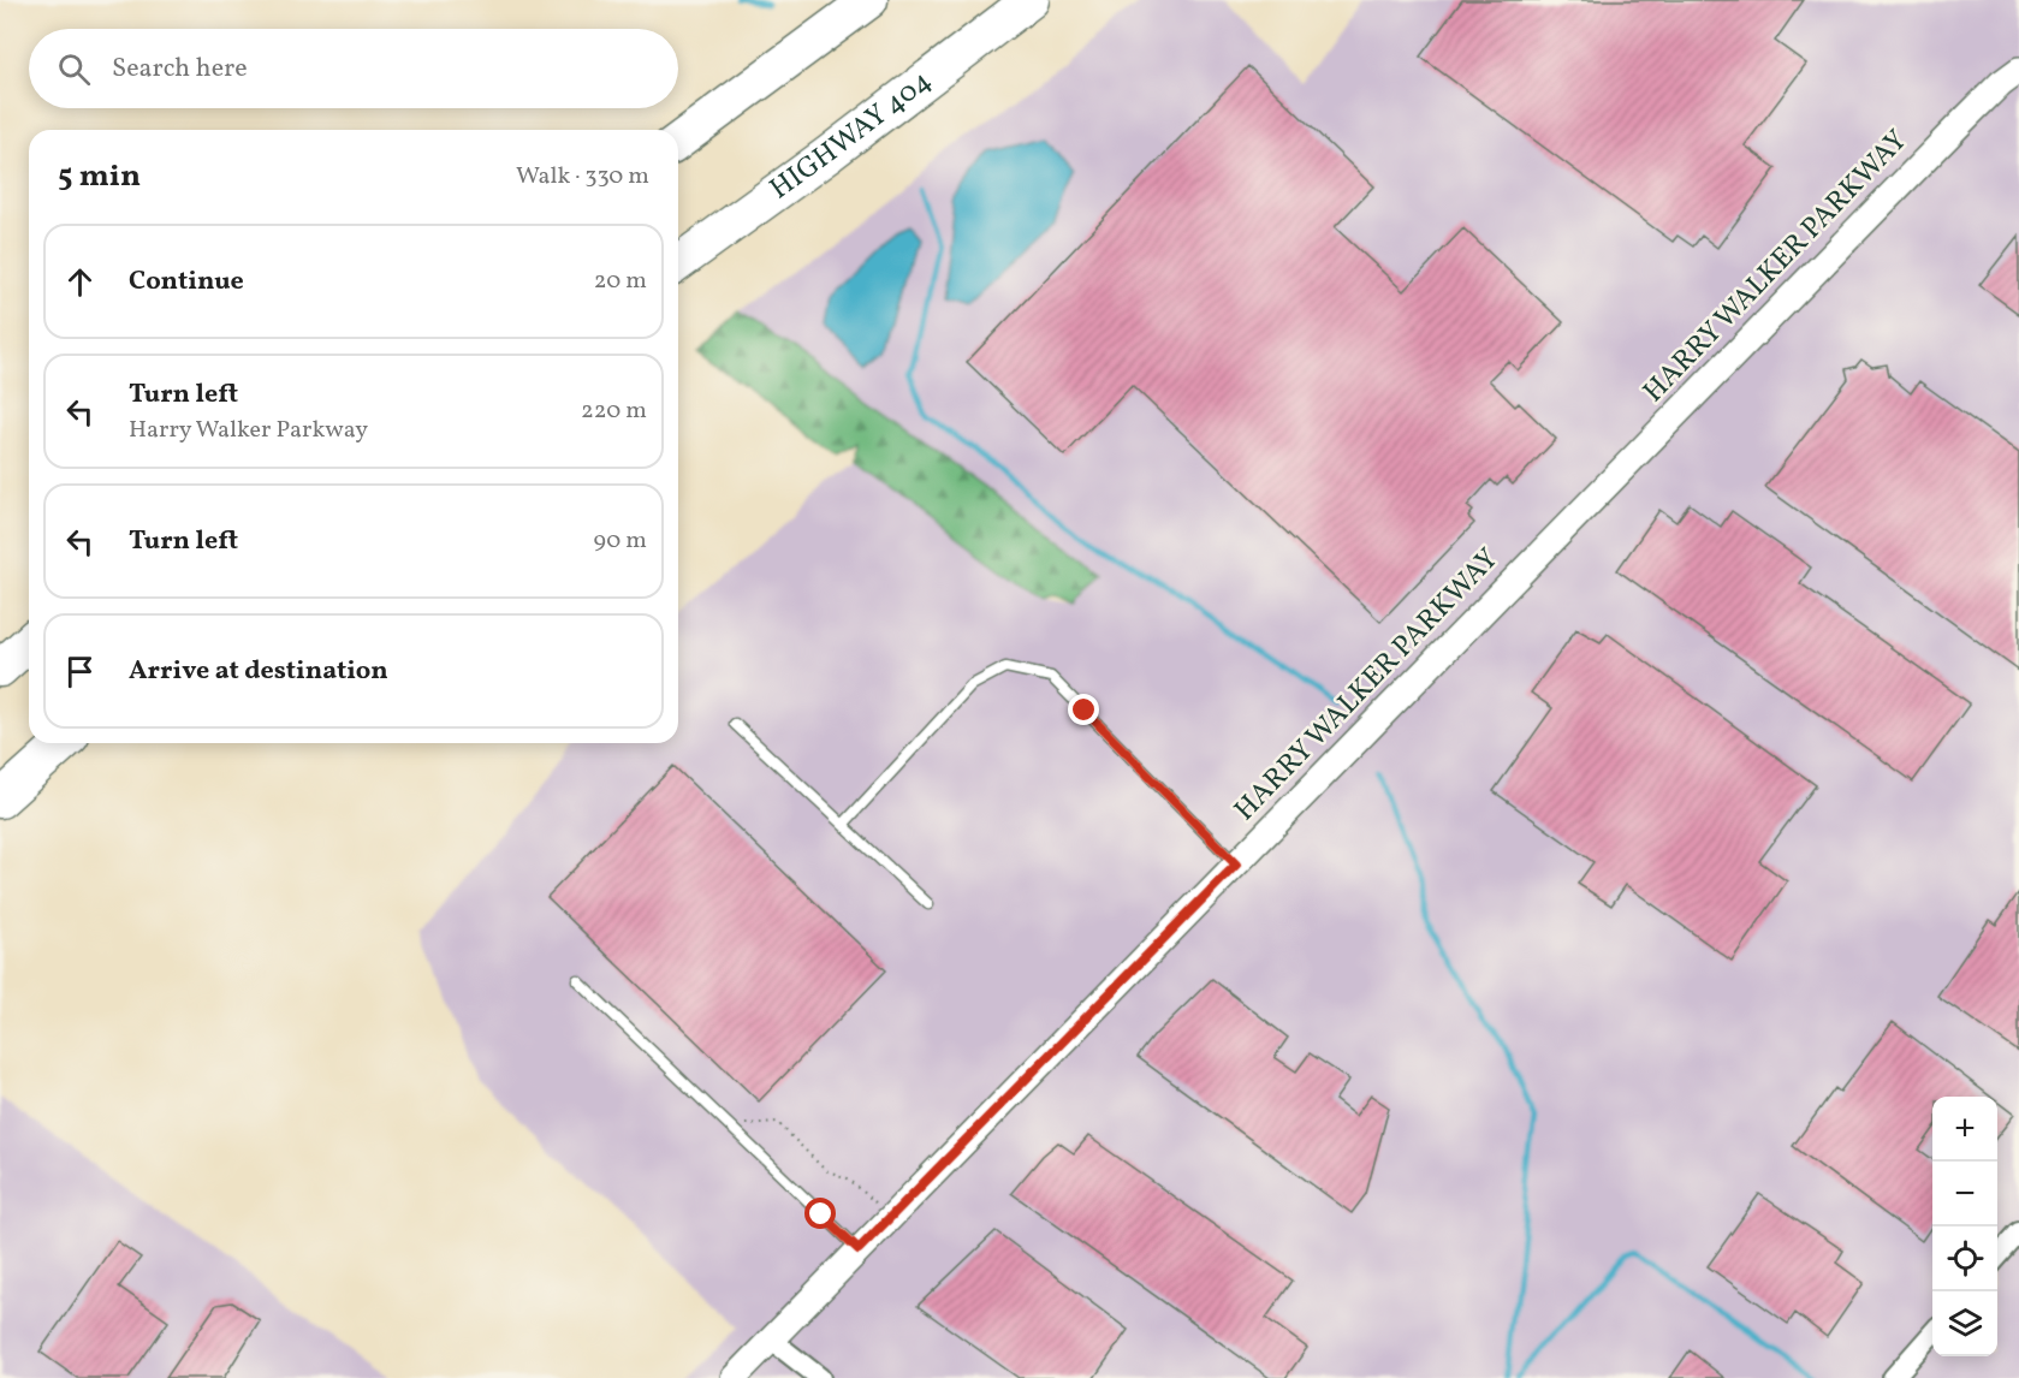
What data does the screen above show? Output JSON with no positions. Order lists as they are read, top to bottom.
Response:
{
  "streets": {
    "highway": ["HIGHWAY 404"],
    "street": ["HARRY WALKER PARKWAY"]
  },
  "page": {
    "search": "Search here",
    "heading": ["5 min", "Walk · 330 m"],
    "list": [
      ["Continue", "20 m"],
      ["Turn left", "Harry Walker Parkway", "220 m"],
      ["Turn left", "90 m"],
      "Arrive at destination"
    ],
    "map_buttons": ["+", "−"]
  }
}
